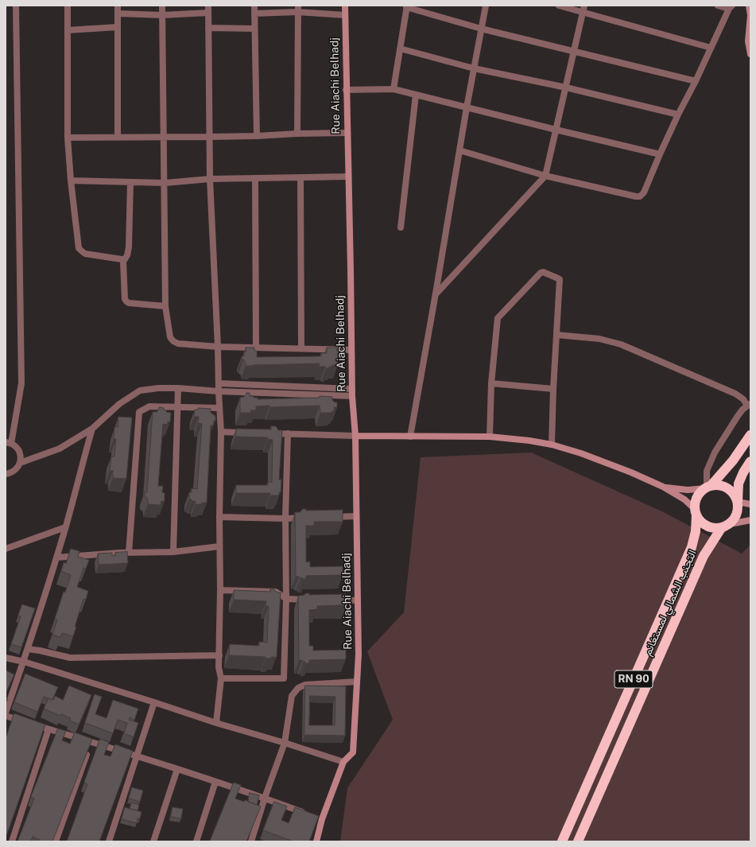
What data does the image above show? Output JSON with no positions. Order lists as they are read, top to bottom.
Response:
{
  "streets": {
    "highway": ["التجنب الشمالي لمستغانم", "RN 90"],
    "street": ["Rue Aiachi Belhadj"]
  },
  "crossings": [
    ["التجنب الشمالي لمستغانم", "RN 90"]
  ]
}
